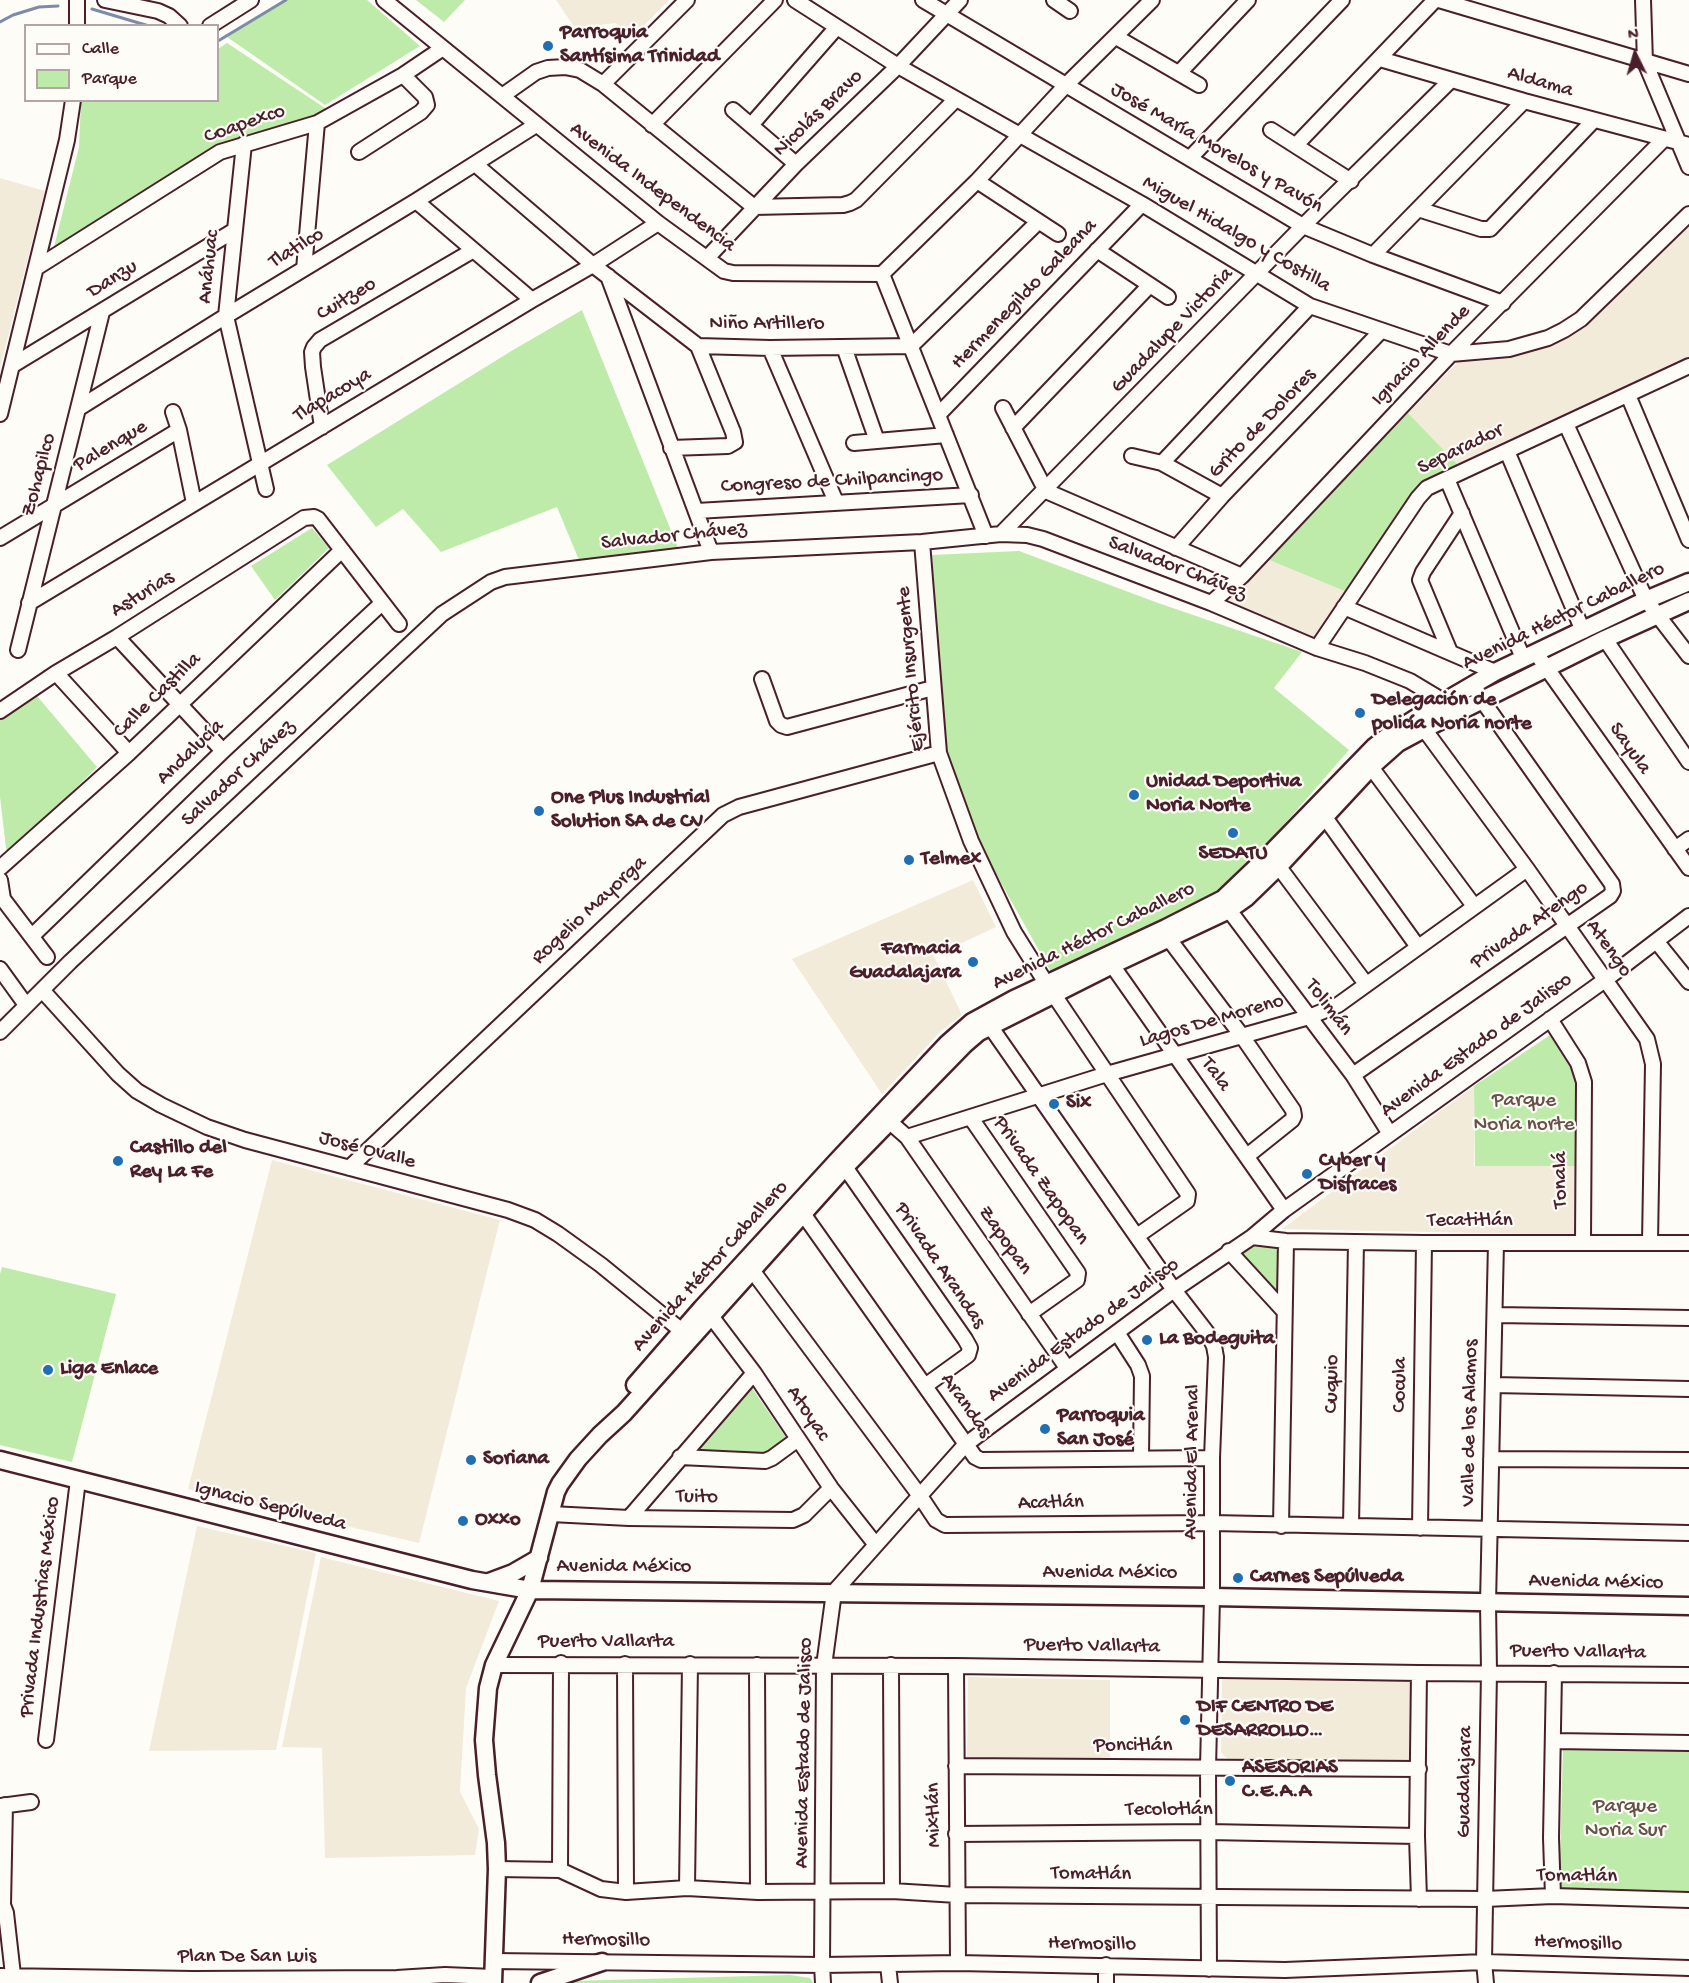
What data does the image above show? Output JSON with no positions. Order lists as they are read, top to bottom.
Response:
{
  "streets": {
    "main road": ["Avenida Héctor Caballero", "Ignacio Sepúlveda", "Avenida México"],
    "street": [
      "Aldama",
      "Nicolás Bravo",
      "Coapexco",
      "José María Morelos y Pavón",
      "Avenida Independencia",
      "Miguel Hidalgo y Costilla",
      "Tlatilco",
      "Anáhuac",
      "Danzu",
      "Hermenegildo Galeana",
      "Cuitzeo",
      "Niño Artillero",
      "Guadalupe Victoria",
      "Ignacio Allende",
      "Tlapacoya",
      "Grito de Dolores",
      "Palenque",
      "Separador",
      "Zohapilco",
      "Congreso de Chilpancingo",
      "Salvador Chávez",
      "Asturias",
      "Ejército Insurgente",
      "Calle Castilla",
      "Sayula",
      "Andalucía",
      "Rogelio Mayorga",
      "Privada Atengo",
      "Atengo",
      "Tolimán",
      "Lagos De Moreno",
      "Avenida Estado de Jalisco",
      "Tala",
      "José Ovalle",
      "Tonalá",
      "Privada Zapopan",
      "Tecatitlán",
      "Zapopan",
      "Privada Arandas",
      "Cuquio",
      "Cocula",
      "Arandas",
      "Atoyac",
      "Valle de los Alamos",
      "Avenida El Arenal",
      "Tuito",
      "Acatlán",
      "Privada Industrias México",
      "Puerto Vallarta",
      "Poncitlán",
      "Guadalajara",
      "Tecolotlán",
      "Mixtlán",
      "Tomatlán",
      "Hermosillo",
      "Plan De San Luis"
    ]
  },
  "crossings": [
    ["Aldama", "Guadalupe Victoria"],
    ["Aldama", "Ignacio Allende"],
    ["Nicolás Bravo", "José María Morelos y Pavón"],
    ["Nicolás Bravo", "Avenida Independencia"],
    ["Nicolás Bravo", "Miguel Hidalgo y Costilla"],
    ["Coapexco", "Avenida Independencia"],
    ["Coapexco", "Anáhuac"],
    ["José María Morelos y Pavón", "Guadalupe Victoria"],
    ["José María Morelos y Pavón", "Ignacio Allende"],
    ["Avenida Independencia", "Tlatilco"],
    ["Avenida Independencia", "Tlapacoya"],
    ["Miguel Hidalgo y Costilla", "Hermenegildo Galeana"],
    ["Miguel Hidalgo y Costilla", "Guadalupe Victoria"],
    ["Miguel Hidalgo y Costilla", "Ignacio Allende"],
    ["Miguel Hidalgo y Costilla", "Grito de Dolores"],
    ["Tlatilco", "Anáhuac"],
    ["Tlatilco", "Niño Artillero"],
    ["Tlatilco", "Zohapilco"],
    ["Anáhuac", "Danzu"],
    ["Anáhuac", "Tlapacoya"],
    ["Danzu", "Zohapilco"],
    ["Cuitzeo", "Tlapacoya"],
    ["Niño Artillero", "Tlapacoya"],
    ["Guadalupe Victoria", "Salvador Chávez"],
    ["Ignacio Allende", "Salvador Chávez"],
    ["Tlapacoya", "Palenque"],
    ["Tlapacoya", "Zohapilco"],
    ["Palenque", "Zohapilco"],
    ["Separador", "Salvador Chávez"],
    ["Separador", "Sayula"],
    ["Salvador Chávez", "Avenida Héctor Caballero"],
    ["Salvador Chávez", "Ejército Insurgente"],
    ["Salvador Chávez", "José Ovalle"],
    ["Asturias", "Calle Castilla"],
    ["Avenida Héctor Caballero", "Ejército Insurgente"],
    ["Avenida Héctor Caballero", "Sayula"],
    ["Avenida Héctor Caballero", "Privada Atengo"],
    ["Avenida Héctor Caballero", "Atengo"],
    ["Avenida Héctor Caballero", "Tolimán"],
    ["Avenida Héctor Caballero", "Tala"],
    ["Avenida Héctor Caballero", "José Ovalle"],
    ["Avenida Héctor Caballero", "Privada Arandas"],
    ["Avenida Héctor Caballero", "Arandas"],
    ["Avenida Héctor Caballero", "Atoyac"],
    ["Avenida Héctor Caballero", "Avenida El Arenal"],
    ["Avenida Héctor Caballero", "Tuito"],
    ["Avenida Héctor Caballero", "Acatlán"],
    ["Avenida Héctor Caballero", "Ignacio Sepúlveda"],
    ["Avenida Héctor Caballero", "Avenida México"],
    ["Avenida Héctor Caballero", "Puerto Vallarta"],
    ["Avenida Héctor Caballero", "Tomatlán"],
    ["Avenida Héctor Caballero", "Hermosillo"],
    ["Avenida Héctor Caballero", "Plan De San Luis"],
    ["Ejército Insurgente", "Rogelio Mayorga"],
    ["Ejército Insurgente", "Lagos De Moreno"],
    ["Ejército Insurgente", "Avenida El Arenal"],
    ["Rogelio Mayorga", "José Ovalle"],
    ["Privada Atengo", "Atengo"],
    ["Privada Atengo", "Tolimán"],
    ["Atengo", "Lagos De Moreno"],
    ["Atengo", "Avenida Estado de Jalisco"],
    ["Atengo", "Tecatitlán"],
    ["Tolimán", "Lagos De Moreno"],
    ["Tolimán", "Avenida Estado de Jalisco"],
    ["Lagos De Moreno", "Tala"],
    ["Lagos De Moreno", "Privada Zapopan"],
    ["Lagos De Moreno", "Zapopan"],
    ["Lagos De Moreno", "Avenida El Arenal"],
    ["Avenida Estado de Jalisco", "Tala"],
    ["Avenida Estado de Jalisco", "Tonalá"],
    ["Avenida Estado de Jalisco", "Tecatitlán"],
    ["Avenida Estado de Jalisco", "Zapopan"],
    ["Avenida Estado de Jalisco", "Arandas"],
    ["Avenida Estado de Jalisco", "Atoyac"],
    ["Avenida Estado de Jalisco", "Avenida El Arenal"],
    ["Avenida Estado de Jalisco", "Acatlán"],
    ["Avenida Estado de Jalisco", "Avenida México"],
    ["Avenida Estado de Jalisco", "Puerto Vallarta"],
    ["Avenida Estado de Jalisco", "Tomatlán"],
    ["Avenida Estado de Jalisco", "Hermosillo"],
    ["Tonalá", "Tecatitlán"],
    ["Privada Zapopan", "Zapopan"],
    ["Tecatitlán", "Cuquio"],
    ["Tecatitlán", "Cocula"],
    ["Tecatitlán", "Valle de los Alamos"],
    ["Privada Arandas", "Arandas"],
    ["Cuquio", "Acatlán"],
    ["Cocula", "Acatlán"],
    ["Arandas", "Avenida El Arenal"],
    ["Atoyac", "Tuito"],
    ["Valle de los Alamos", "Acatlán"],
    ["Valle de los Alamos", "Avenida México"],
    ["Valle de los Alamos", "Guadalajara"],
    ["Avenida El Arenal", "Acatlán"],
    ["Avenida El Arenal", "Avenida México"],
    ["Avenida El Arenal", "Puerto Vallarta"],
    ["Avenida El Arenal", "Poncitlán"],
    ["Avenida El Arenal", "Tecolotlán"],
    ["Avenida El Arenal", "Tomatlán"],
    ["Avenida El Arenal", "Hermosillo"],
    ["Ignacio Sepúlveda", "Avenida México"],
    ["Ignacio Sepúlveda", "Privada Industrias México"],
    ["Avenida México", "Guadalajara"],
    ["Puerto Vallarta", "Guadalajara"],
    ["Puerto Vallarta", "Mixtlán"],
    ["Poncitlán", "Mixtlán"],
    ["Guadalajara", "Tomatlán"],
    ["Guadalajara", "Hermosillo"],
    ["Tecolotlán", "Mixtlán"],
    ["Mixtlán", "Tomatlán"],
    ["Mixtlán", "Hermosillo"],
    ["Hermosillo", "Plan De San Luis"]
  ],
  "parks": ["Parque Noria norte", "Parque Noria Sur"],
  "places": [
    "Parroquia Santísima Trinidad",
    "Delegación de policía Noria norte",
    "Unidad Deportiva Noria Norte",
    "One Plus Industrial Solution SA de CV",
    "SEDATU",
    "Telmex",
    "Farmacia Guadalajara",
    "Six",
    "Castillo del Rey La Fe",
    "Cyber y Disfraces",
    "La Bodeguita",
    "Liga Enlace",
    "Parroquia San José",
    "Soriana",
    "Oxxo",
    "Carnes Sepúlveda",
    "DIF CENTRO DE DESARROLLO…",
    "ASESORIAS C.E.A.A"
  ],
  "legend": ["Calle", "Parque"],
  "north": "top"
}
